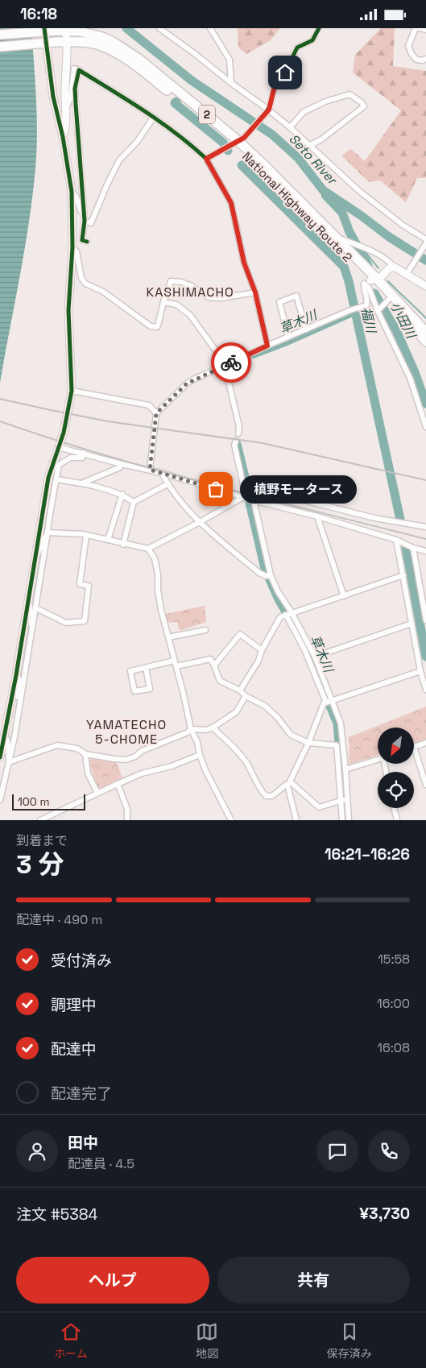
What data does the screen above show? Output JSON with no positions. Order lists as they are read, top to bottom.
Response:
{
  "streets": {
    "highway": ["2", "National Highway Route 2"]
  },
  "districts": ["KASHIMACHO", "YAMATECHO 5-CHOME"],
  "water": [
    "Seto River",
    "福川",
    "小田川",
    "草木川"
  ],
  "places": ["槙野モータース"],
  "scale_bar": "100 m",
  "north": "bottom left",
  "page": {
    "status": "16:18",
    "bubble": "槙野モータース",
    "scale": "100 m",
    "heading": ["3 分", "到着まで", "16:21–16:26"],
    "panel": [
      "田中",
      "配達員 · 4.5",
      "注文 #5384",
      "¥3,730"
    ],
    "bar": "配達中 · 490 m",
    "list": [
      ["受付済み", "15:58"],
      ["調理中", "16:00"],
      ["配達中", "16:08"],
      "配達完了"
    ],
    "buttons": ["ヘルプ", "共有"],
    "tabs": ["ホーム", "地図", "保存済み"]
  }
}
